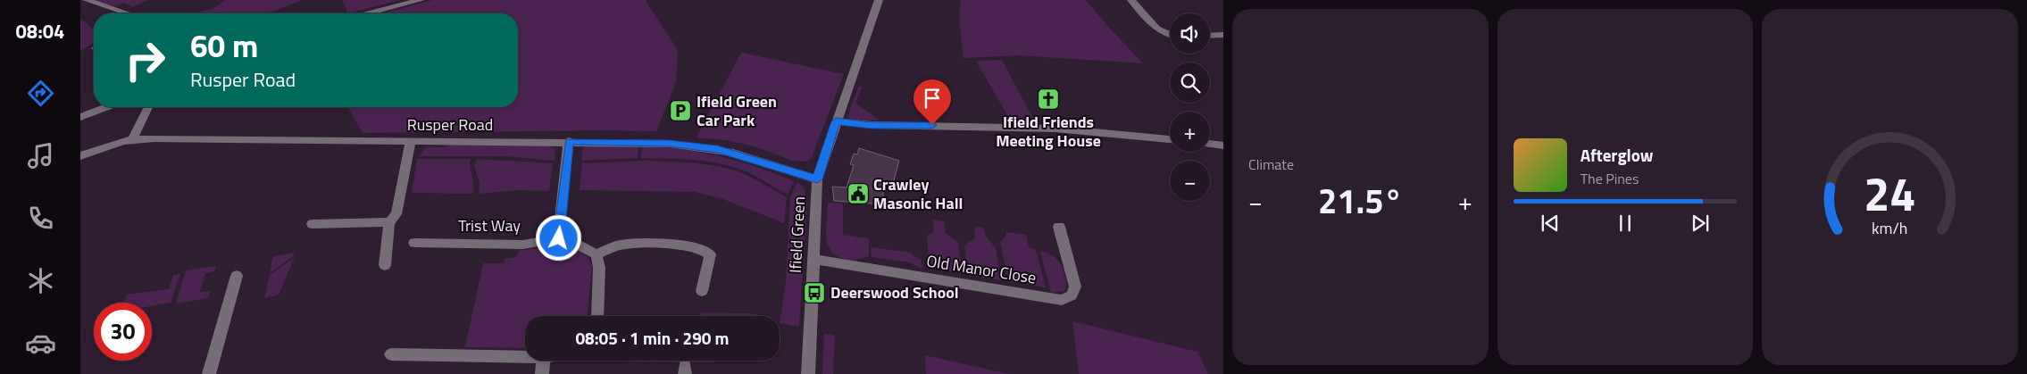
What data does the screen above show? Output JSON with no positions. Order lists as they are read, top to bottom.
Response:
{
  "streets": {
    "street": [
      "Rusper Road",
      "Trist Way",
      "Ifield Green",
      "Old Manor Close"
    ]
  },
  "crossings": [
    ["Rusper Road", "Ifield Green"],
    ["Ifield Green", "Old Manor Close"]
  ],
  "places": {
    "church": ["Ifield Friends Meeting House"],
    "parking": ["Ifield Green Car Park"],
    "public building": ["Crawley Masonic Hall"],
    "bus stop": ["Deerswood School"]
  },
  "page": {
    "tabs": "08:04",
    "tile": "Climate",
    "map_buttons": ["+", "−"],
    "turn": ["60 m", "Rusper Road"],
    "song": ["Afterglow", "The Pines"],
    "heat": ["−", "21.5°", "+"],
    "limit": "30",
    "trip": "08:05 · 1 min · 290 m",
    "gauge": ["24", "km/h"]
  }
}
